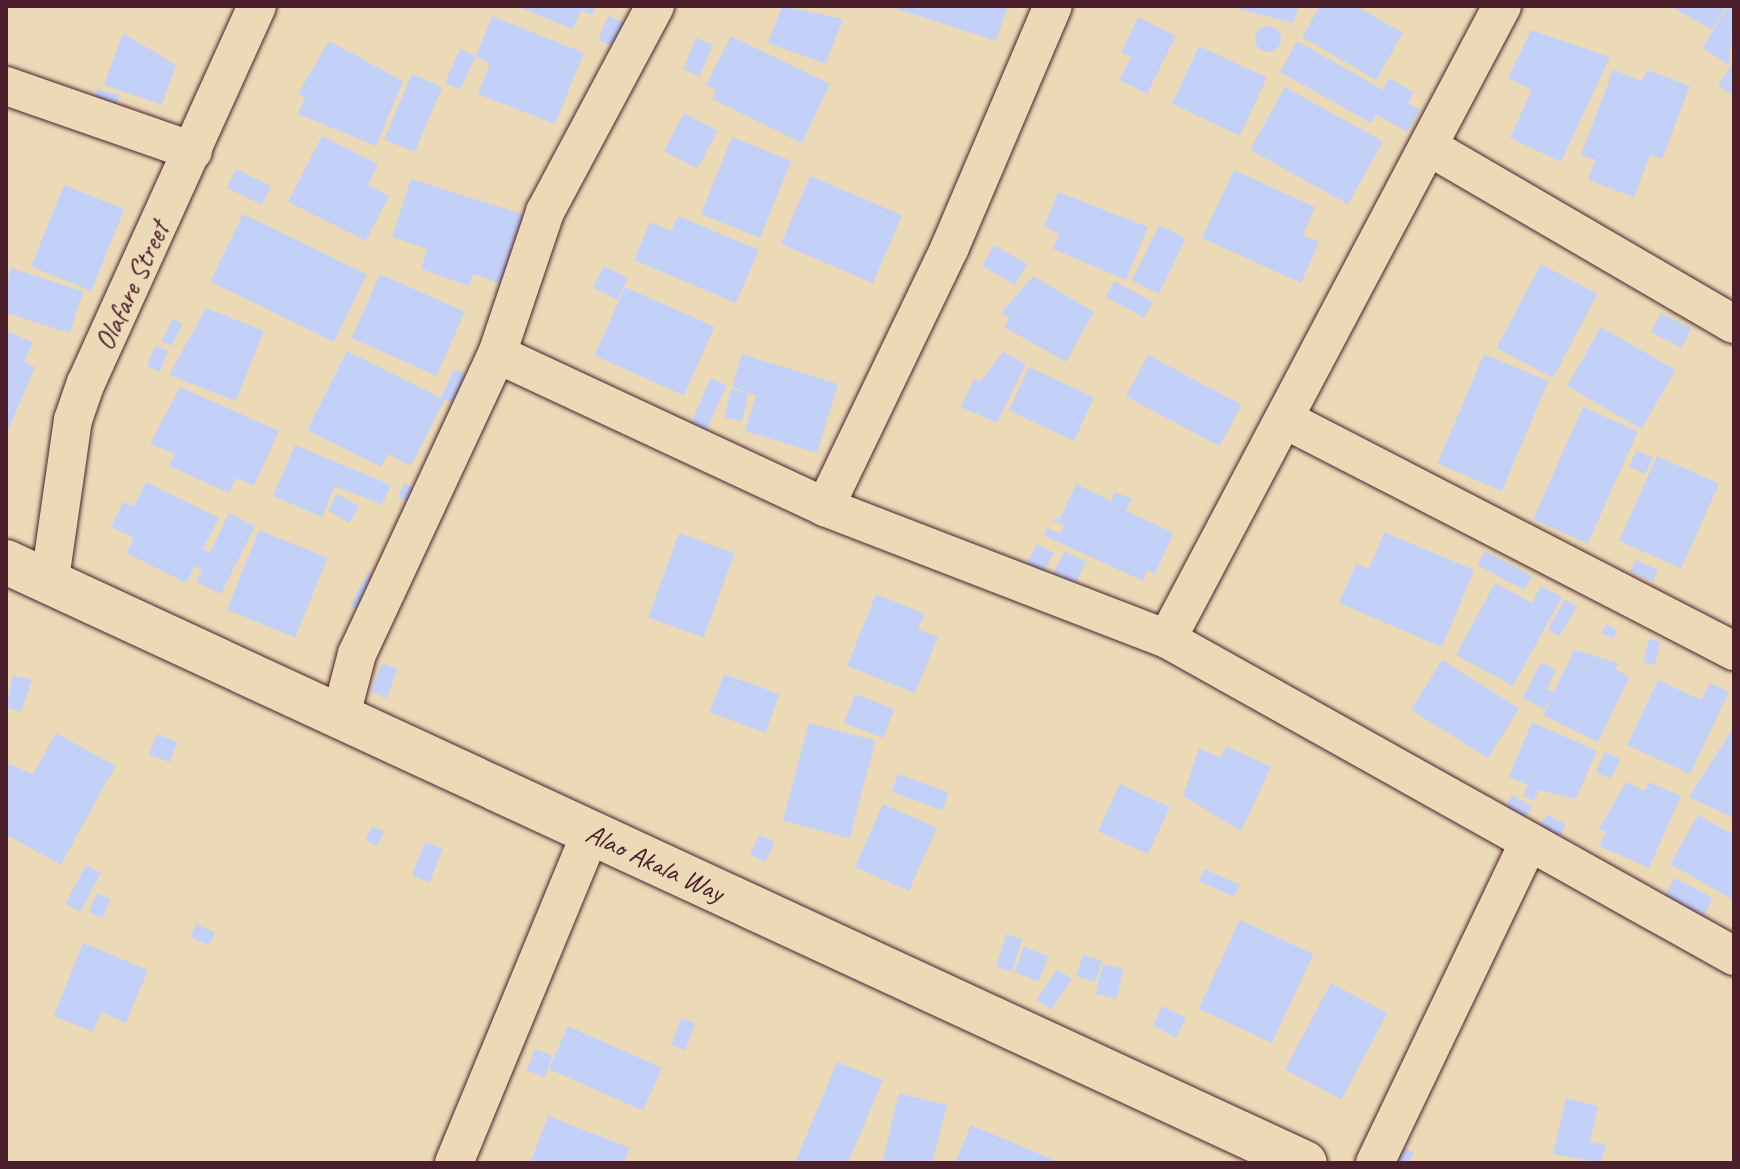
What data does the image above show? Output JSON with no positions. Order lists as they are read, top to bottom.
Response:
{
  "streets": {
    "street": ["Olafare Street", "Alao Akala Way"]
  },
  "crossings": [
    ["Olafare Street", "Alao Akala Way"]
  ]
}
